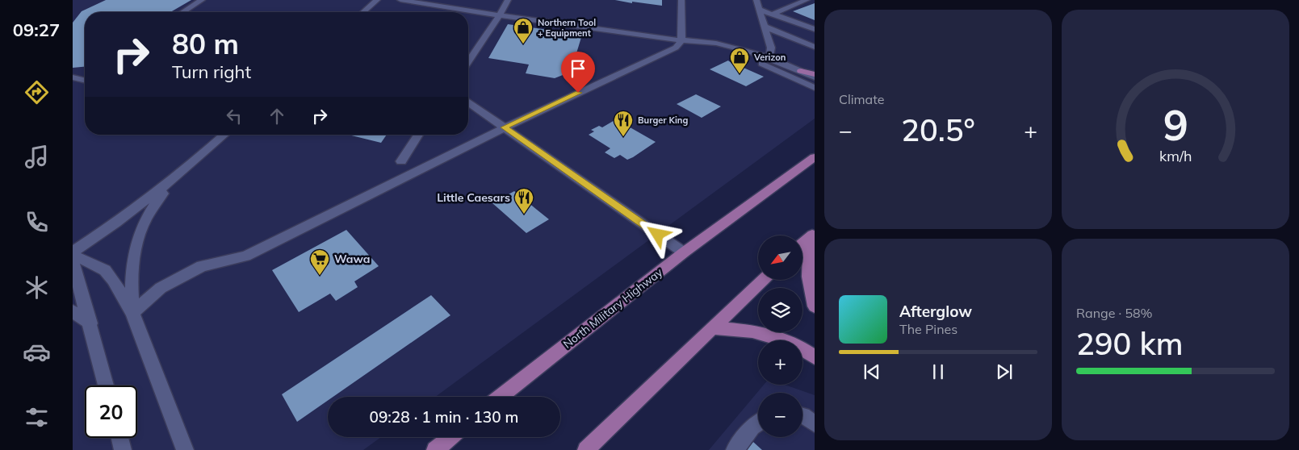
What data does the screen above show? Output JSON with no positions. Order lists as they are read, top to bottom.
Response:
{
  "streets": {
    "main road": ["North Military Highway"]
  },
  "places": {
    "shop": ["Northern Tool + Equipment", "Verizon"],
    "restaurant": ["Burger King", "Little Caesars"],
    "supermarket": ["Wawa"]
  },
  "north": "bottom left",
  "page": {
    "tabs": "09:27",
    "tile": [
      "Climate",
      ["Range · 58%", "290 km"]
    ],
    "turn": ["80 m", "Turn right"],
    "heat": ["−", "20.5°", "+"],
    "map_buttons": ["+", "−"],
    "song": ["Afterglow", "The Pines"],
    "limit": "20",
    "trip": "09:28 · 1 min · 130 m",
    "gauge": ["9", "km/h"]
  }
}
